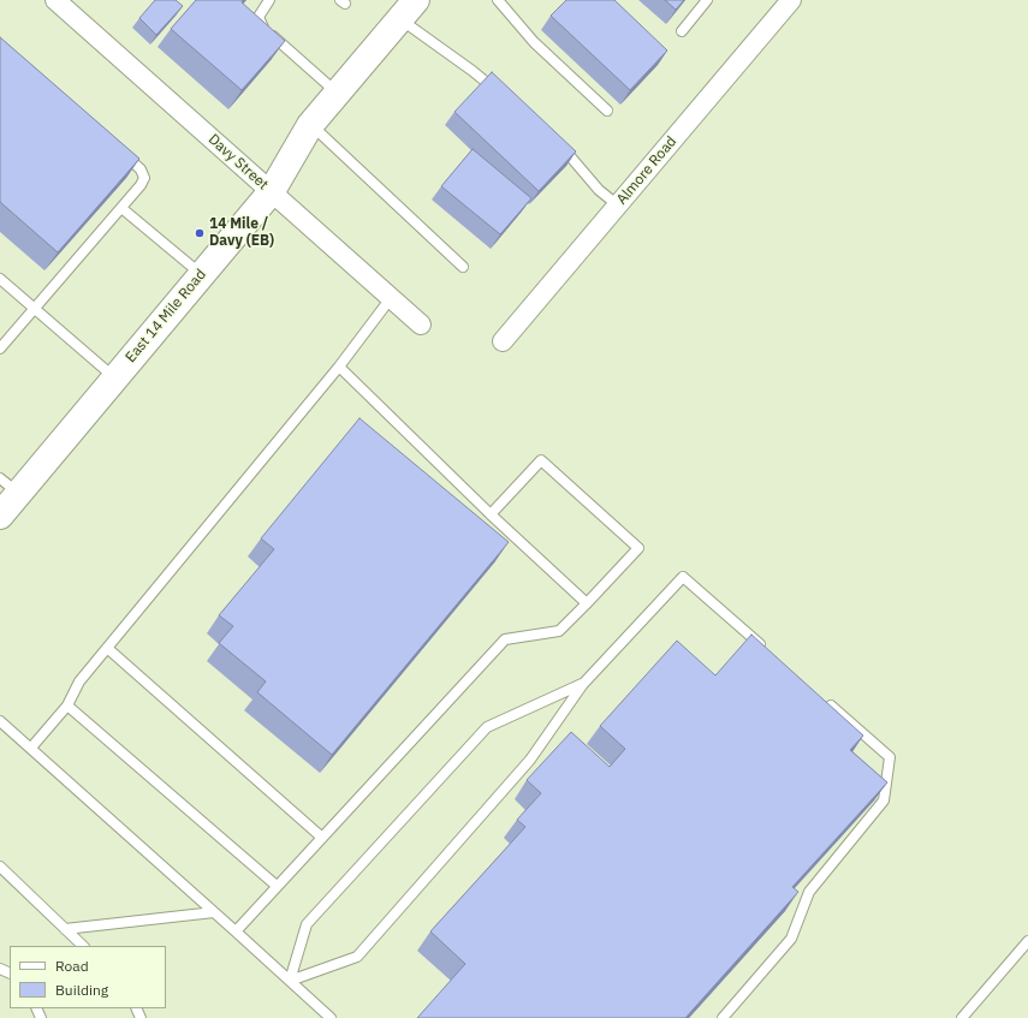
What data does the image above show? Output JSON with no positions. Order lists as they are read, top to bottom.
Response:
{
  "streets": {
    "main road": ["East 14 Mile Road"],
    "street": ["Davy Street", "Almore Road"]
  },
  "crossings": [
    ["Davy Street", "East 14 Mile Road"]
  ],
  "places": ["14 Mile / Davy (EB)"],
  "legend": ["Road", "Building"]
}
